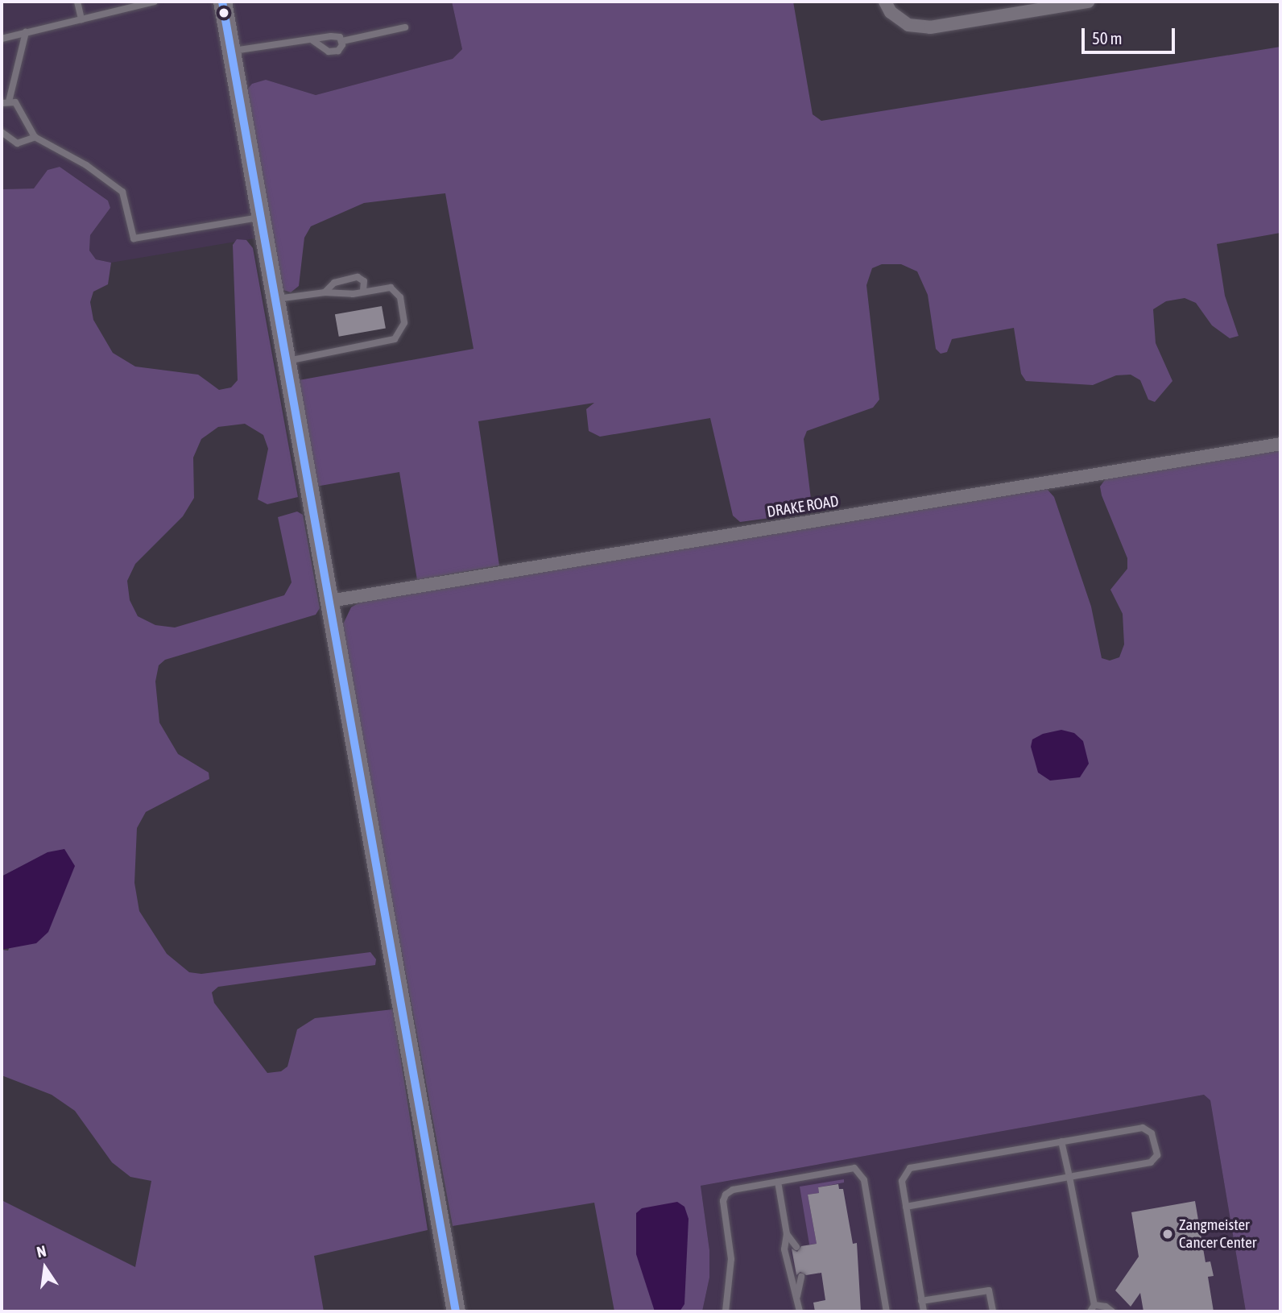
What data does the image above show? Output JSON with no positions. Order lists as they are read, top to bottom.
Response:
{
  "streets": {
    "street": ["DRAKE ROAD"]
  },
  "places": ["Zangmeister Cancer Center"],
  "scale_bar": "50 m",
  "north": "top"
}
